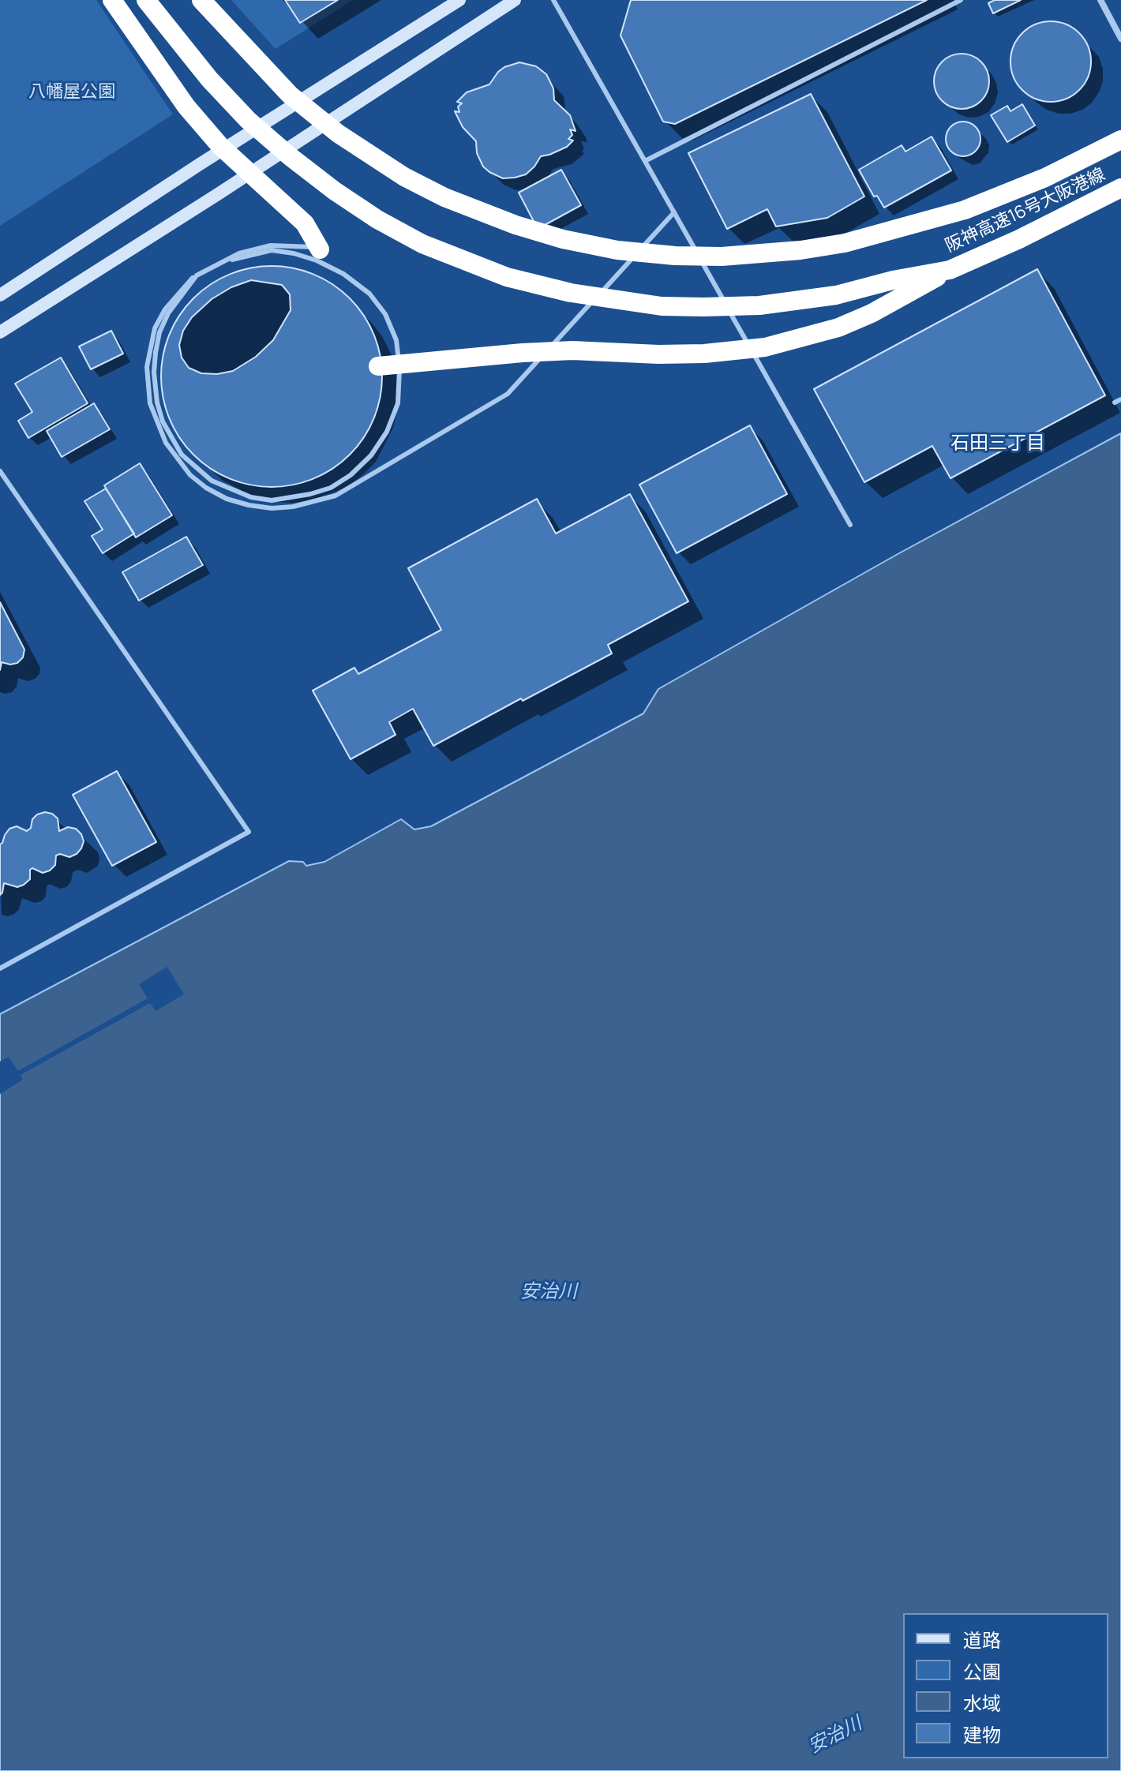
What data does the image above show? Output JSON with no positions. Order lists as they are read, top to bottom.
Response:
{
  "streets": {
    "highway": ["阪神高速16号大阪港線"]
  },
  "districts": ["石田三丁目"],
  "water": ["安治川"],
  "parks": ["八幡屋公園"],
  "legend": [
    "道路",
    "公園",
    "水域",
    "建物"
  ]
}
